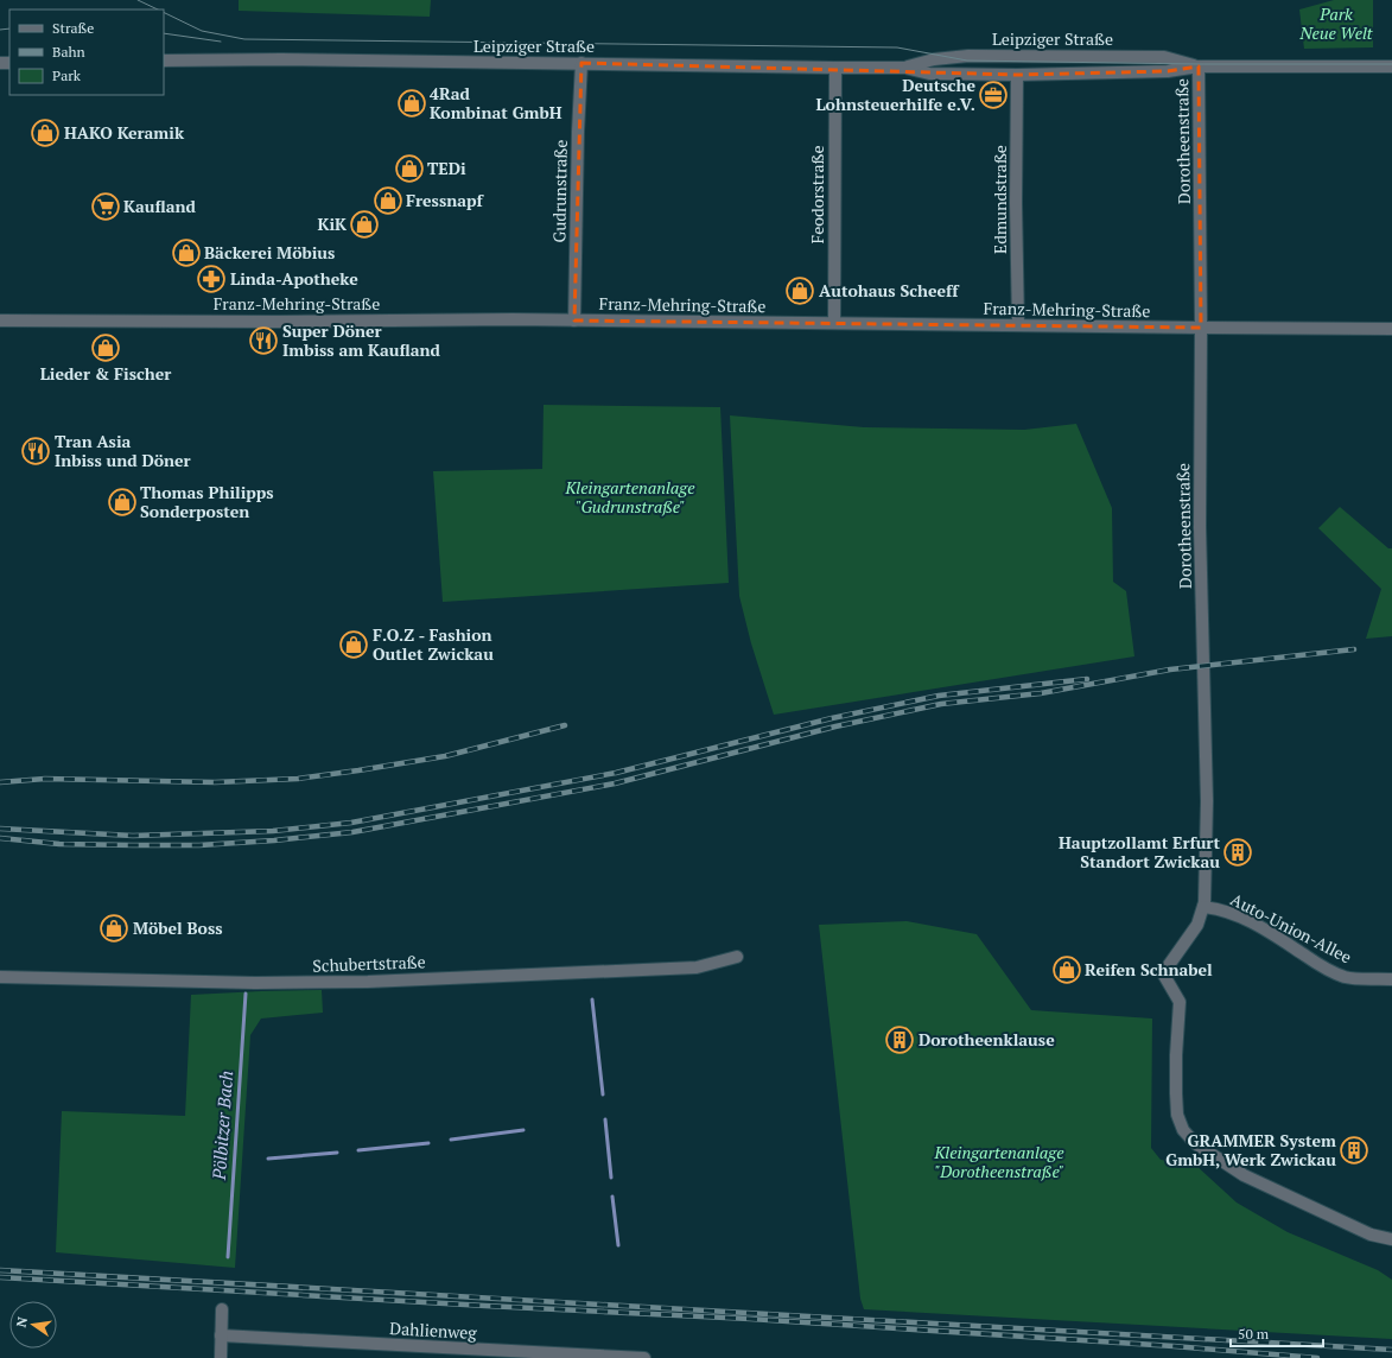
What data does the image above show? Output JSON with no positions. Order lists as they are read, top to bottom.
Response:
{
  "streets": {
    "street": [
      "Leipziger Straße",
      "Dorotheenstraße",
      "Gudrunstraße",
      "Feodorstraße",
      "Edmundstraße",
      "Franz-Mehring-Straße",
      "Auto-Union-Allee",
      "Schubertstraße",
      "Dahlienweg"
    ]
  },
  "crossings": [
    ["Leipziger Straße", "Dorotheenstraße"],
    ["Leipziger Straße", "Gudrunstraße"],
    ["Leipziger Straße", "Feodorstraße"],
    ["Leipziger Straße", "Edmundstraße"],
    ["Dorotheenstraße", "Franz-Mehring-Straße"],
    ["Dorotheenstraße", "Auto-Union-Allee"],
    ["Gudrunstraße", "Franz-Mehring-Straße"],
    ["Feodorstraße", "Franz-Mehring-Straße"],
    ["Edmundstraße", "Franz-Mehring-Straße"]
  ],
  "water": ["Pölbitzer Bach"],
  "parks": ["Park Neue Welt", "Kleingartenanlage \"Gudrunstraße\"", "Kleingartenanlage \"Dorotheenstraße\""],
  "places": {
    "office": ["Deutsche Lohnsteuerhilfe e.V."],
    "shop": [
      "4Rad Kombinat GmbH",
      "HAKO Keramik",
      "TEDi",
      "Fressnapf",
      "KiK",
      "Bäckerei Möbius",
      "Autohaus Scheeff",
      "Lieder & Fischer",
      "Thomas Philipps Sonderposten",
      "F.O.Z - Fashion Outlet Zwickau",
      "Möbel Boss",
      "Reifen Schnabel"
    ],
    "supermarket": ["Kaufland"],
    "pharmacy": ["Linda-Apotheke"],
    "restaurant": ["Super Döner Imbiss am Kaufland", "Tran Asia Inbiss und Döner"],
    "building": ["Hauptzollamt Erfurt Standort Zwickau", "Dorotheenklause", "GRAMMER System GmbH, Werk Zwickau"]
  },
  "legend": ["Straße", "Bahn", "Park"],
  "scale_bar": "50 m",
  "north": "left"
}
